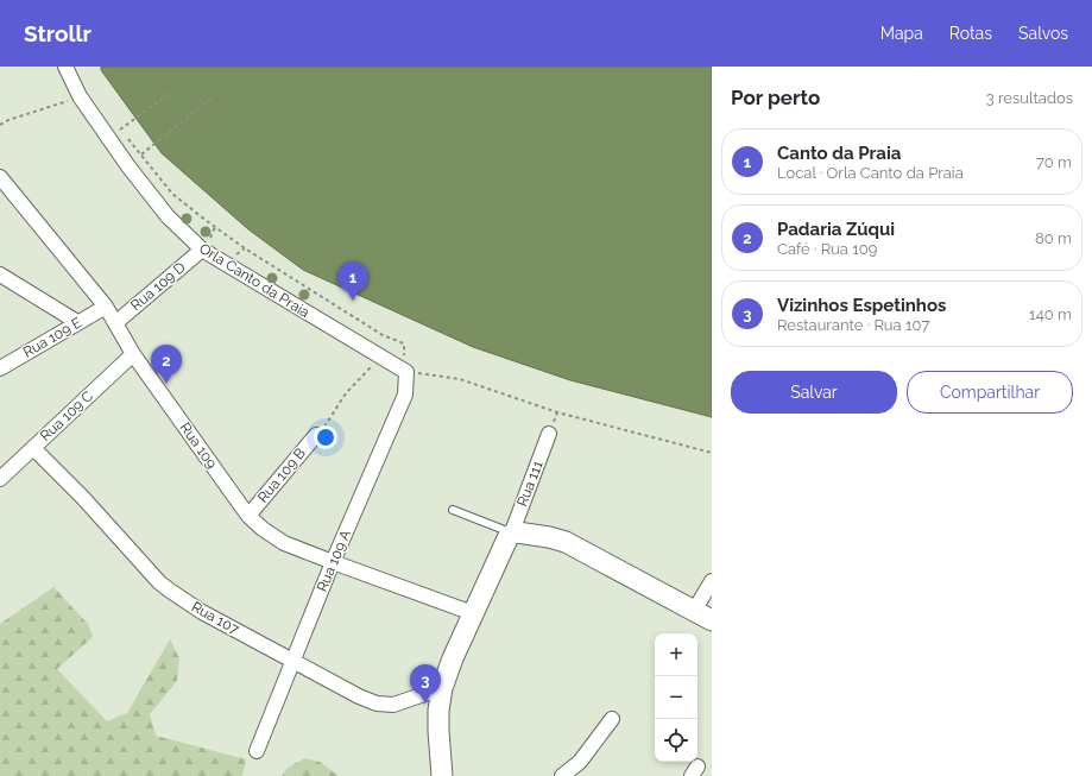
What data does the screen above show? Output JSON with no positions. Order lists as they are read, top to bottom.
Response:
{
  "streets": {
    "street": [
      "Orla Canto da Praia",
      "Rua 109 D",
      "Rua 109 E",
      "Rua 109 C",
      "Rua 109",
      "Rua 109 B",
      "Rua 111",
      "Rua 109 A",
      "Rua 107"
    ]
  },
  "crossings": [
    ["Orla Canto da Praia", "Rua 109 D"],
    ["Orla Canto da Praia", "Rua 109 A"],
    ["Rua 109 D", "Rua 109"],
    ["Rua 109 E", "Rua 109"],
    ["Rua 109 C", "Rua 109"],
    ["Rua 109 C", "Rua 107"],
    ["Rua 109", "Rua 109 B"],
    ["Rua 109", "Rua 109 A"],
    ["Rua 109 A", "Rua 107"]
  ],
  "page": {
    "header": "Strollr",
    "nav": ["Mapa", "Rotas", "Salvos"],
    "heading": ["Por perto", "3 resultados"],
    "list": [
      {
        "mark": "1",
        "name": "Canto da Praia",
        "note": "Local · Orla Canto da Praia",
        "value": "70 m"
      },
      {
        "mark": "2",
        "name": "Padaria Zúqui",
        "note": "Café · Rua 109",
        "value": "80 m"
      },
      {
        "mark": "3",
        "name": "Vizinhos Espetinhos",
        "note": "Restaurante · Rua 107",
        "value": "140 m"
      }
    ],
    "pins": ["1", "2", "3"],
    "buttons": ["Salvar", "Compartilhar"],
    "map_buttons": ["+", "−"]
  }
}
